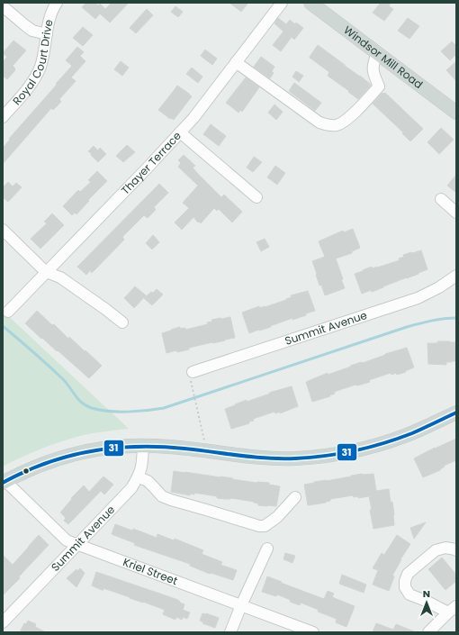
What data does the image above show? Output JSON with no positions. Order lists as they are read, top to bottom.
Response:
{
  "streets": {
    "main road": ["Windsor Mill Road"],
    "street": [
      "Royal Court Drive",
      "Thayer Terrace",
      "Summit Avenue",
      "Kriel Street"
    ]
  },
  "crossings": [
    ["Summit Avenue", "Kriel Street"]
  ],
  "lines": ["transit line 31"],
  "north": "top"
}
